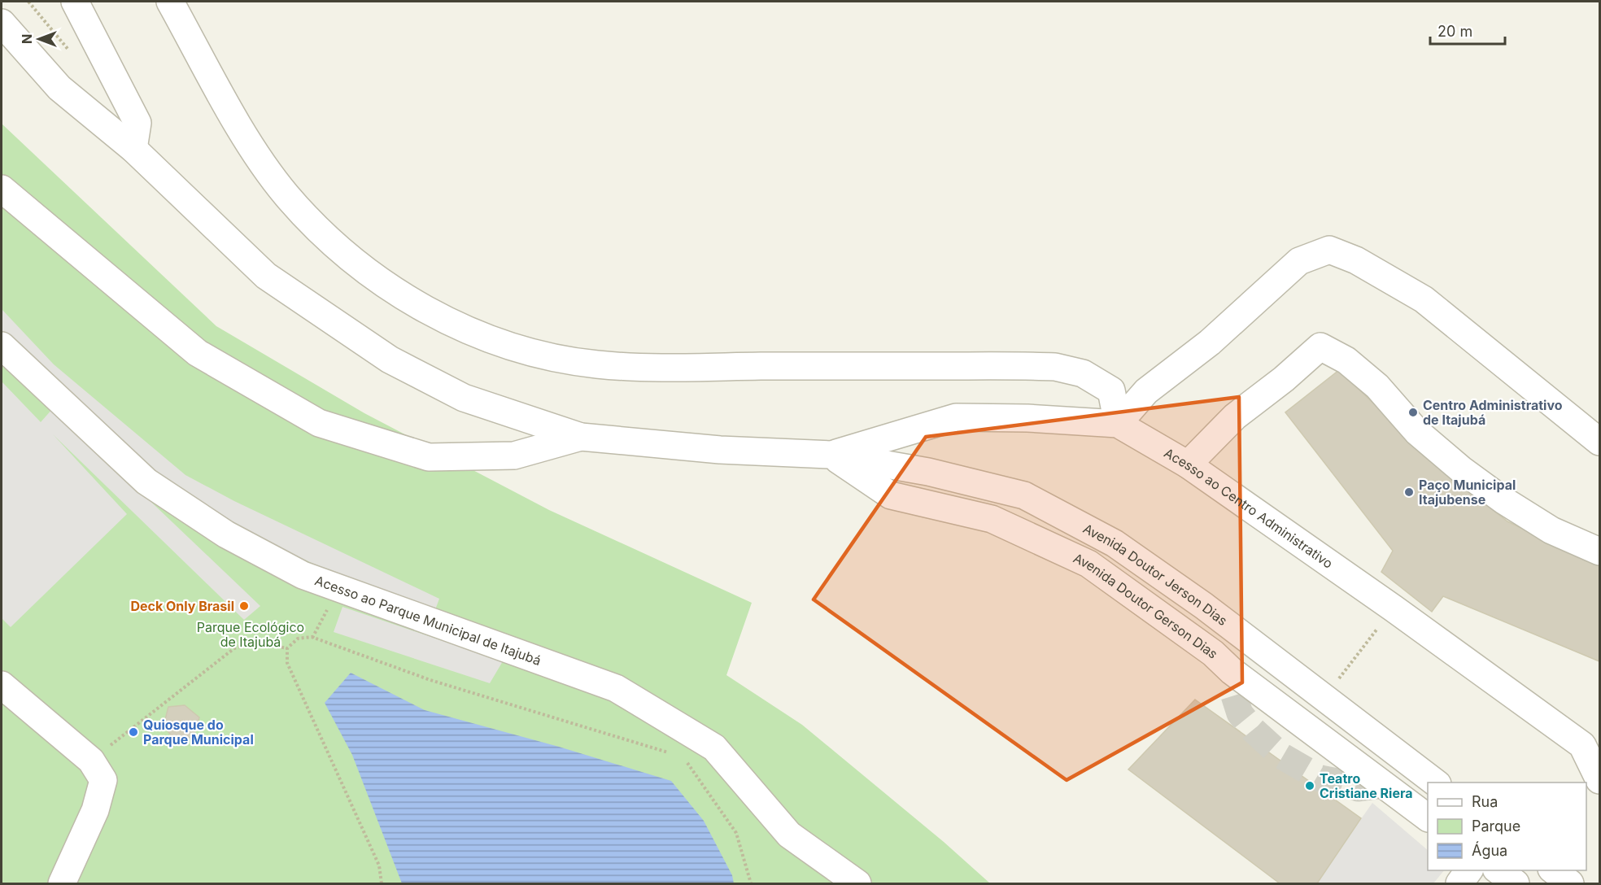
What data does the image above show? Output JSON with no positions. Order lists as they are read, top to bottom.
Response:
{
  "streets": {
    "street": [
      "Acesso ao Centro Administrativo",
      "Avenida Doutor Jerson Dias",
      "Avenida Doutor Gerson Dias",
      "Acesso ao Parque Municipal de Itajubá"
    ]
  },
  "crossings": [
    ["Acesso ao Centro Administrativo", "Avenida Doutor Jerson Dias"],
    ["Acesso ao Centro Administrativo", "Avenida Doutor Gerson Dias"],
    ["Avenida Doutor Jerson Dias", "Avenida Doutor Gerson Dias"]
  ],
  "parks": ["Parque Ecológico de Itajubá"],
  "places": [
    "Centro Administrativo de Itajubá",
    "Paço Municipal Itajubense",
    "Deck Only Brasil",
    "Quiosque do Parque Municipal",
    "Teatro Cristiane Riera"
  ],
  "legend": ["Rua", "Parque", "Água"],
  "scale_bar": "20 m",
  "north": "left"
}
